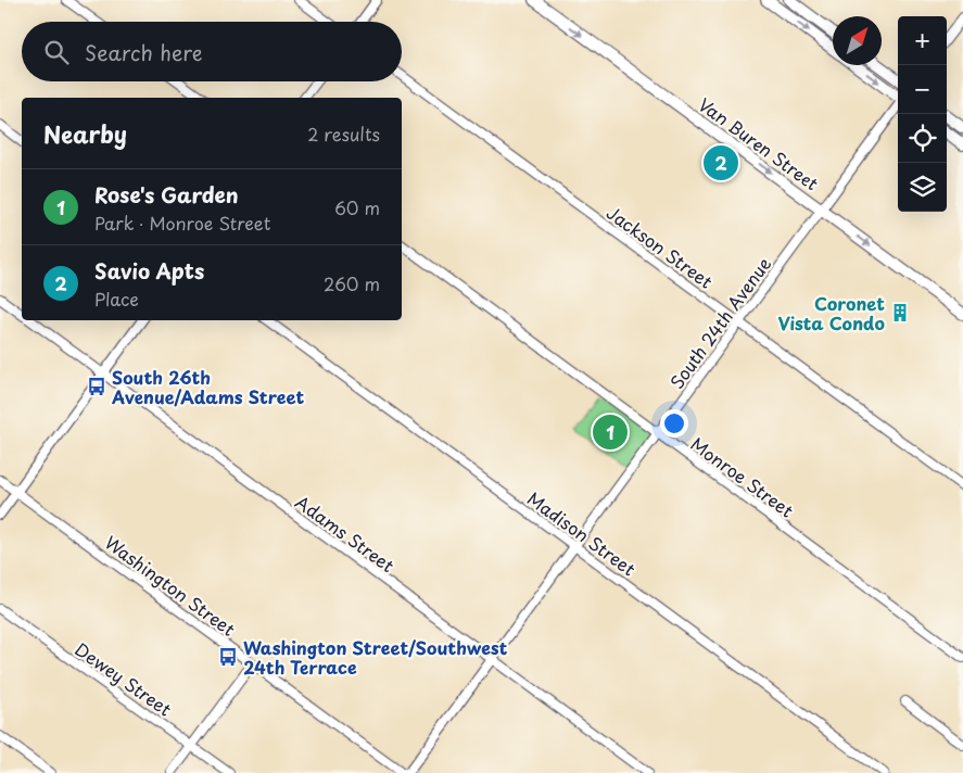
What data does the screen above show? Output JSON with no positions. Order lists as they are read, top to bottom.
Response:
{
  "streets": {
    "main road": ["Van Buren Street"],
    "street": [
      "Jackson Street",
      "South 24th Avenue",
      "Monroe Street",
      "Adams Street",
      "Madison Street",
      "Washington Street",
      "Dewey Street"
    ]
  },
  "crossings": [
    ["Van Buren Street", "South 24th Avenue"],
    ["Jackson Street", "South 24th Avenue"],
    ["South 24th Avenue", "Monroe Street"],
    ["South 24th Avenue", "Adams Street"],
    ["South 24th Avenue", "Madison Street"]
  ],
  "one_way": ["Van Buren Street"],
  "places": {
    "building": ["Coronet Vista Condo"],
    "bus stop": ["South 26th Avenue/Adams Street", "Washington Street/Southwest 24th Terrace"]
  },
  "north": "top right",
  "page": {
    "map_buttons": ["+", "−"],
    "search": "Search here",
    "heading": ["Nearby", "2 results"],
    "pins": ["2", "1"],
    "list": [
      {
        "mark": "1",
        "name": "Rose's Garden",
        "note": "Park · Monroe Street",
        "value": "60 m"
      },
      {
        "mark": "2",
        "name": "Savio Apts",
        "note": "Place",
        "value": "260 m"
      }
    ]
  }
}
